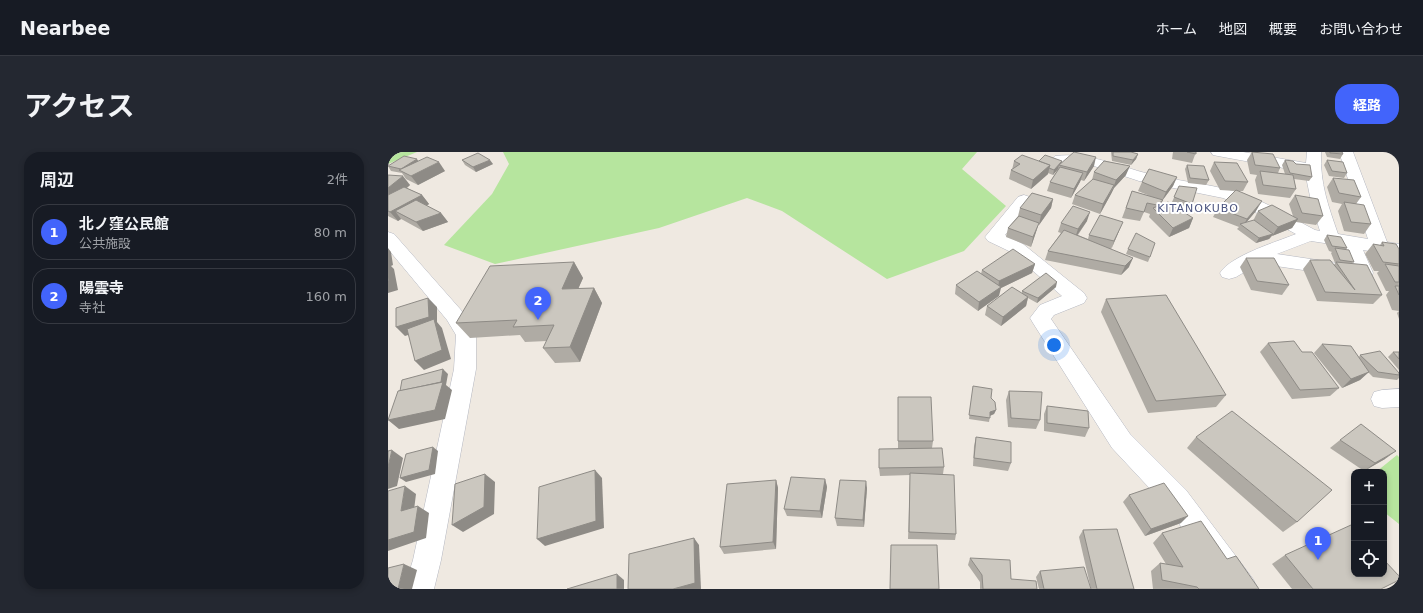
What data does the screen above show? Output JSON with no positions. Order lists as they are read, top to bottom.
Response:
{
  "districts": ["KITANOKUBO"],
  "page": {
    "header": "Nearbee",
    "nav": [
      "ホーム",
      "地図",
      "概要",
      "お問い合わせ"
    ],
    "title": "アクセス",
    "buttons": "経路",
    "heading": ["周辺", "2件"],
    "list": [
      {
        "mark": "1",
        "name": "北ノ窪公民館",
        "note": "公共施設",
        "value": "80 m"
      },
      {
        "mark": "2",
        "name": "陽雲寺",
        "note": "寺社",
        "value": "160 m"
      }
    ],
    "pins": ["2", "1"],
    "map_buttons": ["+", "−"]
  }
}
